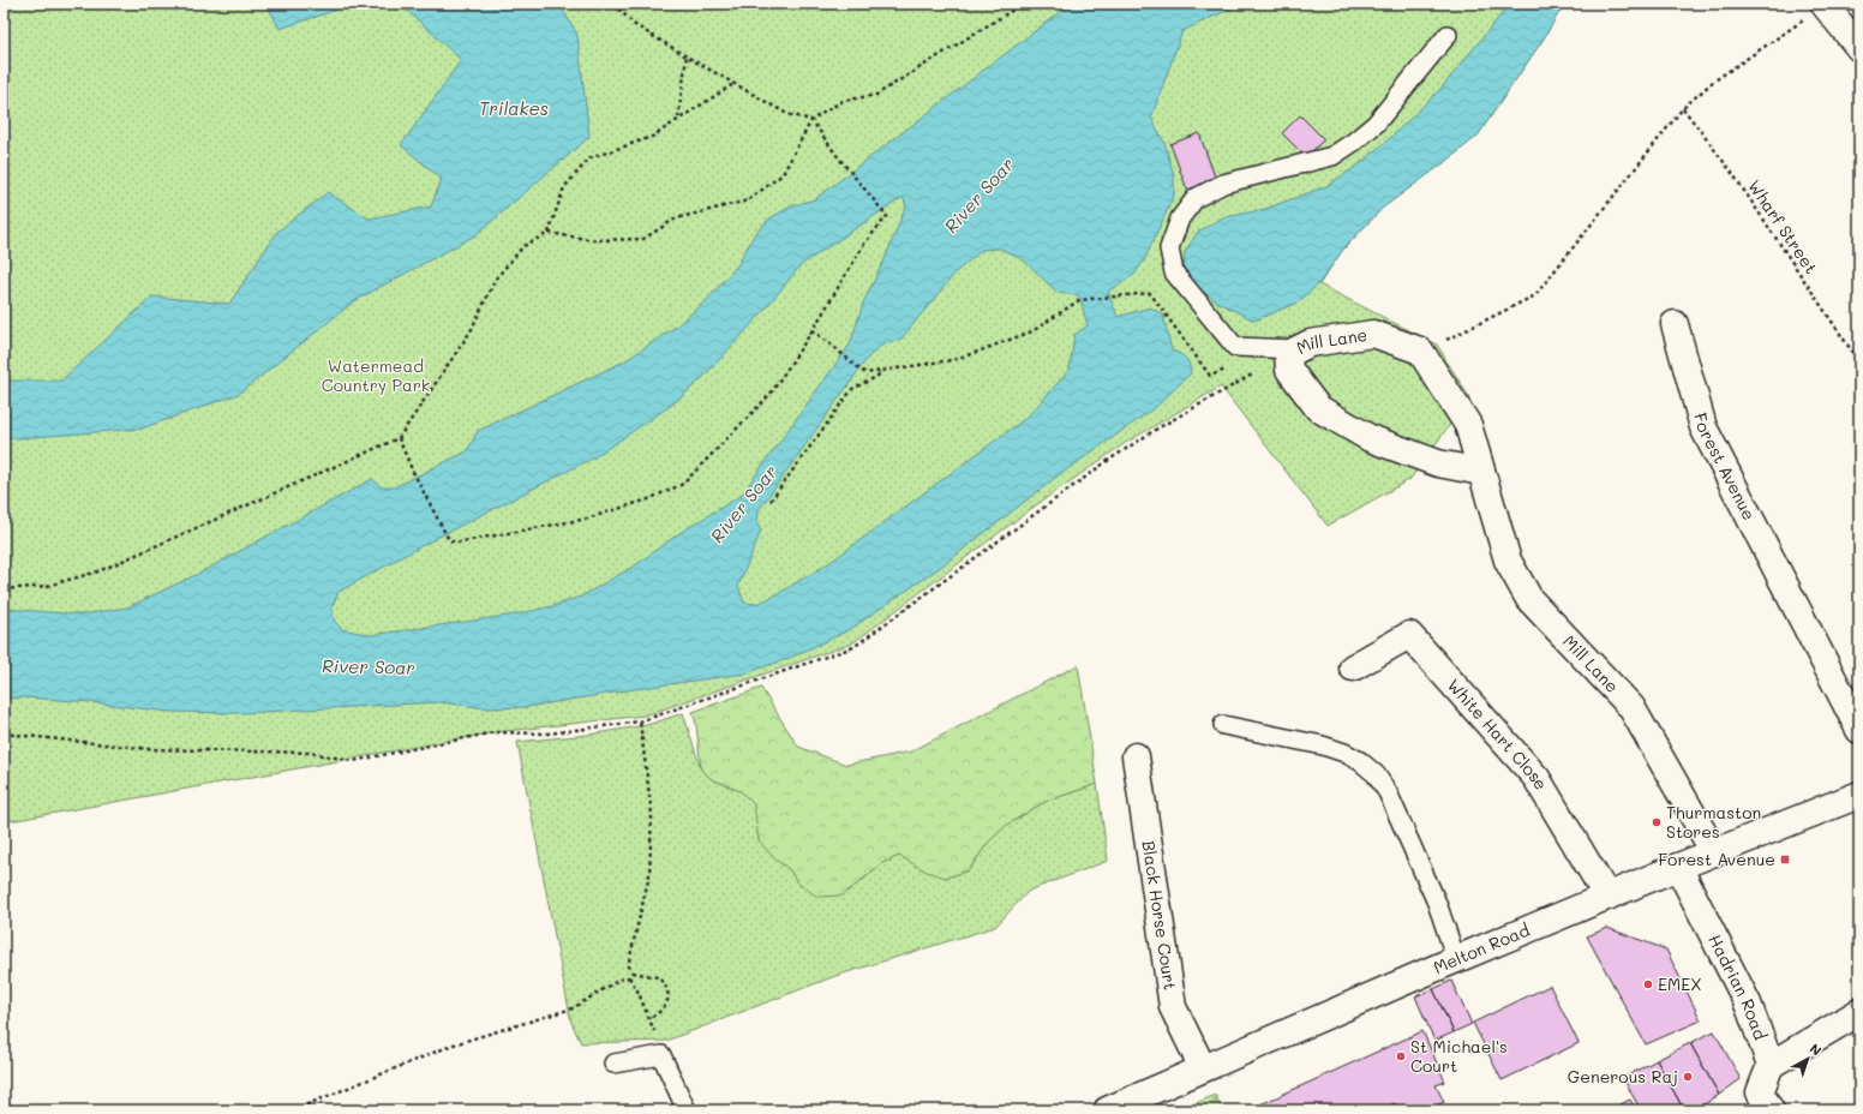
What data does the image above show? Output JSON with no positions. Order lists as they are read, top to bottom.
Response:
{
  "streets": {
    "street": [
      "Mill Lane",
      "Forest Avenue",
      "White Hart Close",
      "Black Horse Court",
      "Melton Road",
      "Hadrian Road"
    ],
    "path": ["Wharf Street"]
  },
  "crossings": [
    ["Mill Lane", "Melton Road"],
    ["White Hart Close", "Melton Road"],
    ["Black Horse Court", "Melton Road"],
    ["Melton Road", "Hadrian Road"]
  ],
  "water": ["Trilakes", "River Soar"],
  "parks": ["Watermead Country Park"],
  "places": {
    "other": [
      "Thurmaston Stores",
      "EMEX",
      "St Michael's Court",
      "Generous Raj"
    ],
    "transit": ["Forest Avenue"]
  },
  "north": "top right"
}
